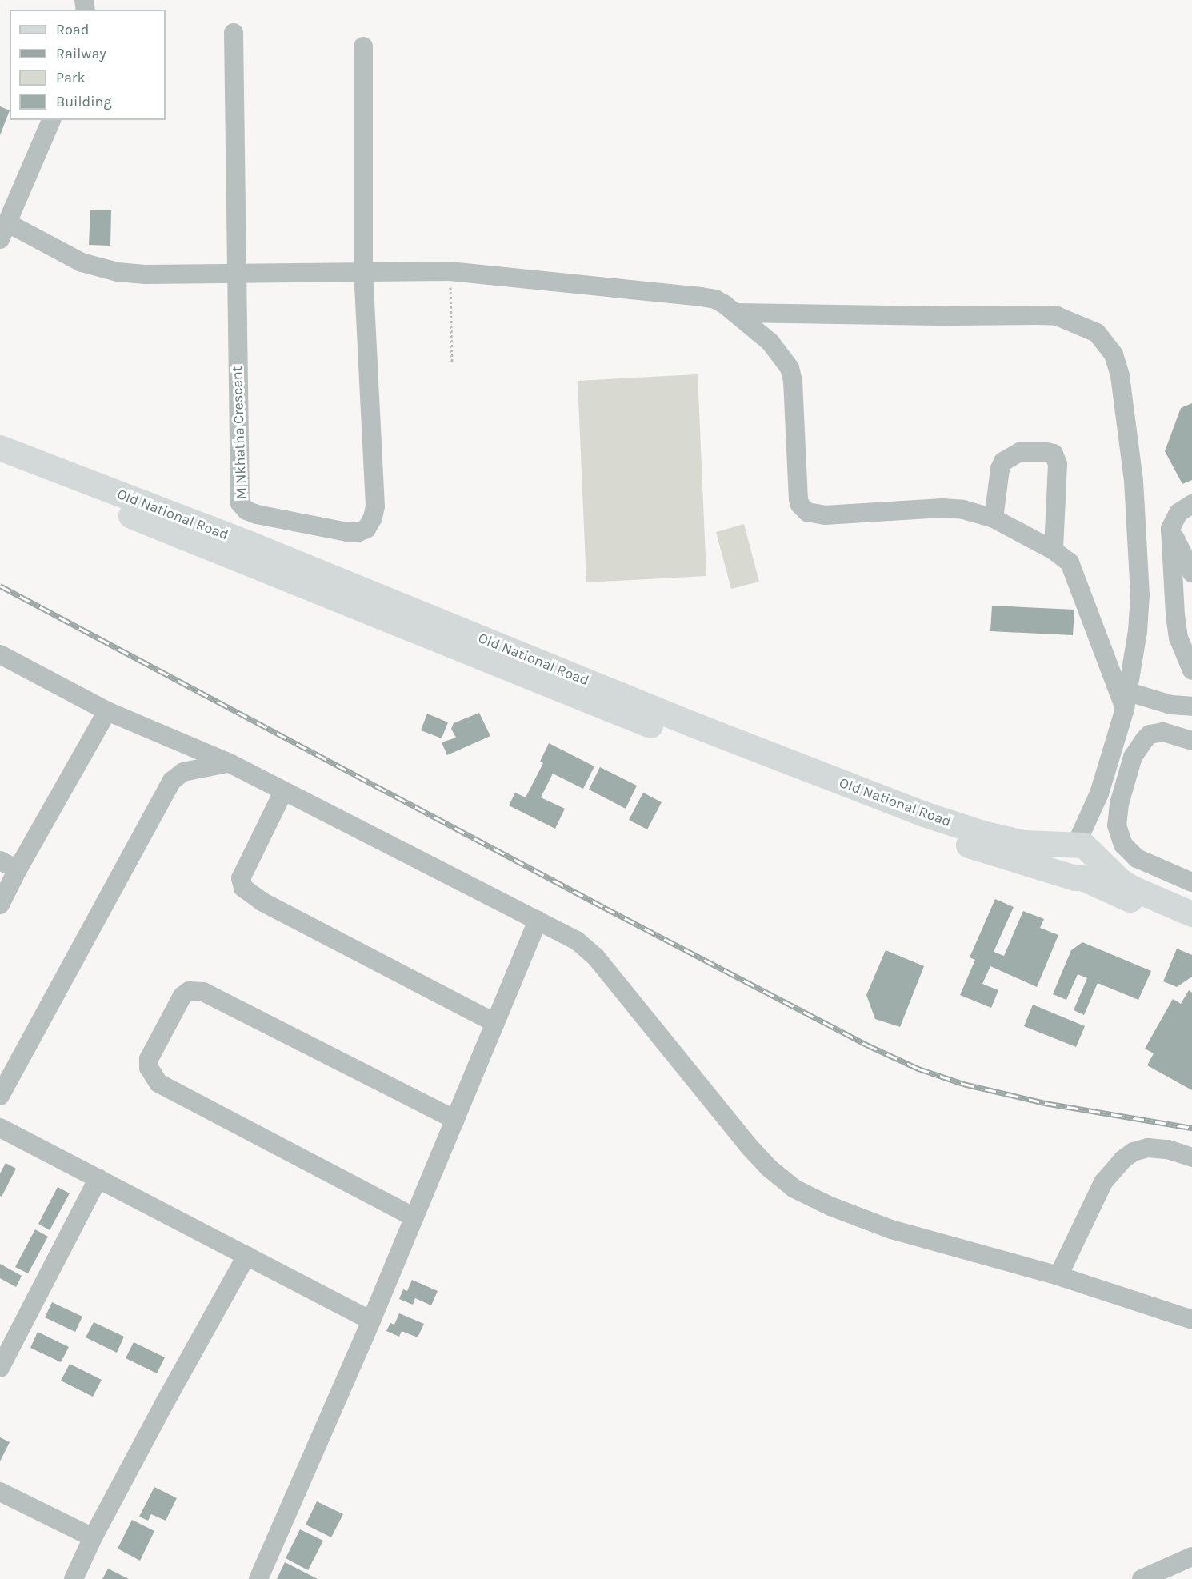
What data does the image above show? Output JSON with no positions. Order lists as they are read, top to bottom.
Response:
{
  "streets": {
    "main road": ["Old National Road"],
    "street": ["M Nkhatha Crescent"]
  },
  "legend": [
    "Road",
    "Railway",
    "Park",
    "Building"
  ]
}
